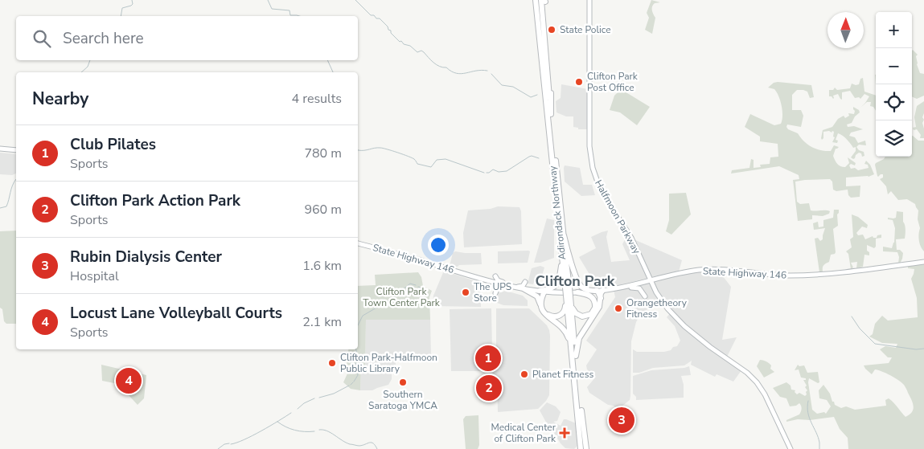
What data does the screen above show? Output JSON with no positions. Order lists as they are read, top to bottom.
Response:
{
  "streets": {
    "highway": ["Adirondack Northway"],
    "main road": ["Halfmoon Parkway", "State Highway 146"]
  },
  "crossings": [
    ["Halfmoon Parkway", "State Highway 146"]
  ],
  "districts": ["Clifton Park"],
  "parks": ["Clifton Park Town Center Park"],
  "places": {
    "other": [
      "State Police",
      "Clifton Park Post Office",
      "The UPS Store",
      "Orangetheory Fitness",
      "Clifton Park-Halfmoon Public Library",
      "Planet Fitness",
      "Southern Saratoga YMCA"
    ],
    "health": ["Medical Center of Clifton Park"]
  },
  "north": "top",
  "page": {
    "map_buttons": ["+", "−"],
    "search": "Search here",
    "heading": ["Nearby", "4 results"],
    "list": [
      {
        "mark": "1",
        "name": "Club Pilates",
        "note": "Sports",
        "value": "780 m"
      },
      {
        "mark": "2",
        "name": "Clifton Park Action Park",
        "note": "Sports",
        "value": "960 m"
      },
      {
        "mark": "3",
        "name": "Rubin Dialysis Center",
        "note": "Hospital",
        "value": "1.6 km"
      },
      {
        "mark": "4",
        "name": "Locust Lane Volleyball Courts",
        "note": "Sports",
        "value": "2.1 km"
      }
    ],
    "pins": [
      "1",
      "4",
      "2",
      "3"
    ]
  }
}
